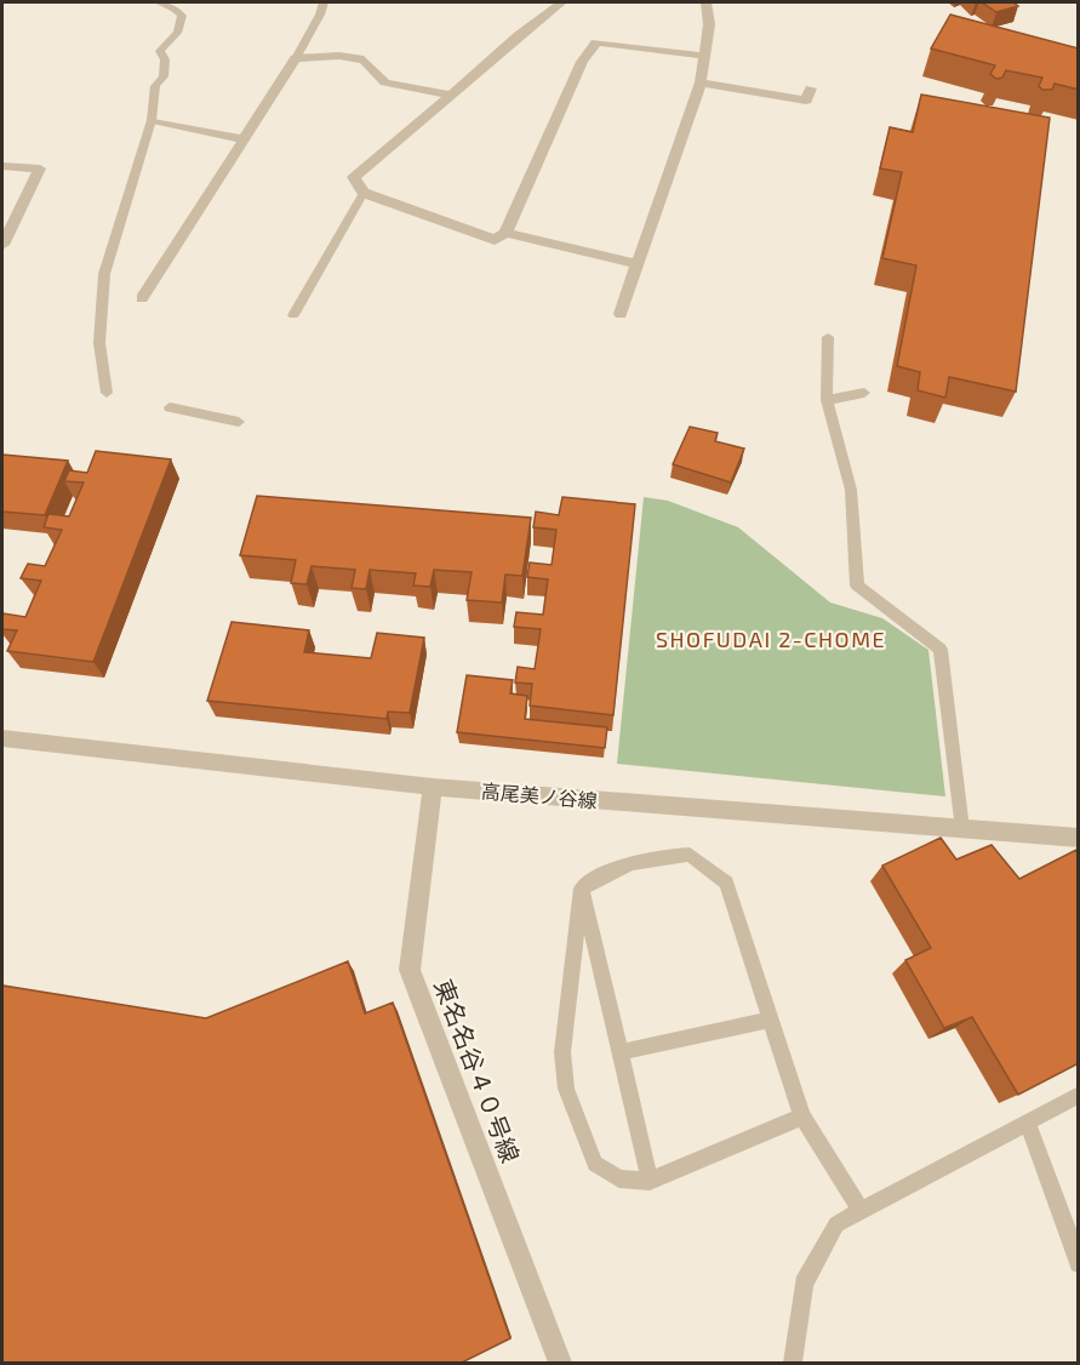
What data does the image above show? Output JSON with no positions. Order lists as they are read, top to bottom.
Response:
{
  "streets": {
    "street": ["高尾美ノ谷線", "東名名谷４０号線"]
  },
  "crossings": [
    ["高尾美ノ谷線", "東名名谷４０号線"]
  ],
  "districts": ["SHOFUDAI 2-CHOME"]
}
